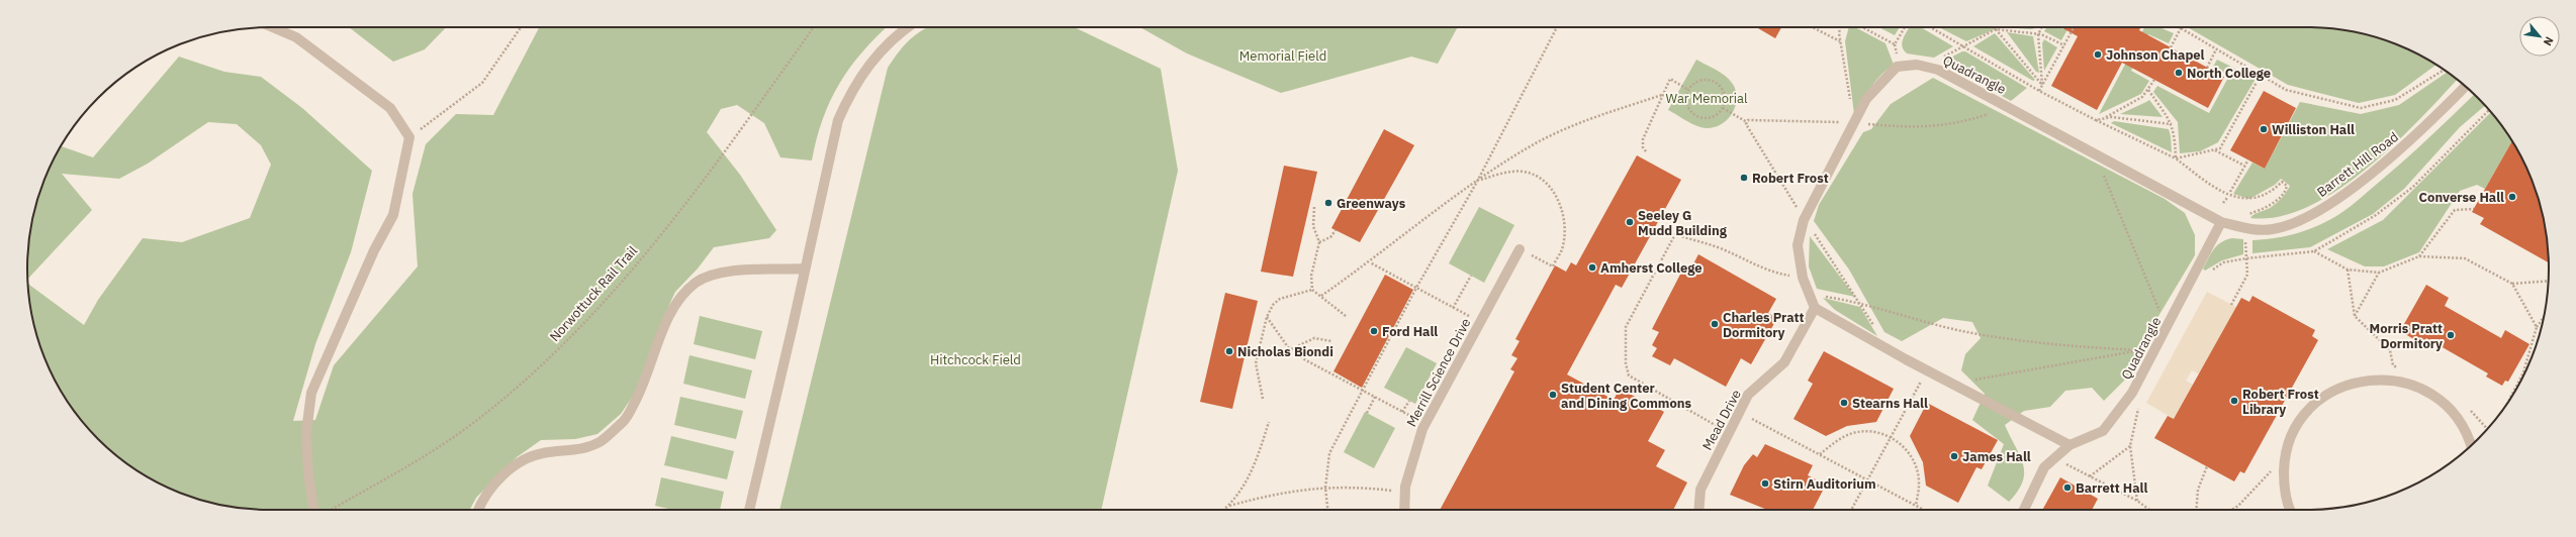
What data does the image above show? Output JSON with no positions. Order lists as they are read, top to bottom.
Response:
{
  "streets": {
    "street": [
      "Quadrangle",
      "Barrett Hill Road",
      "Merrill Science Drive",
      "Mead Drive"
    ],
    "path": ["Norwottuck Rail Trail"]
  },
  "crossings": [
    ["Quadrangle", "Barrett Hill Road"],
    ["Quadrangle", "Mead Drive"]
  ],
  "parks": ["Memorial Field", "War Memorial", "Hitchcock Field"],
  "places": [
    "Johnson Chapel",
    "North College",
    "Williston Hall",
    "Robert Frost",
    "Converse Hall",
    "Greenways",
    "Seeley G Mudd Building",
    "Amherst College",
    "Charles Pratt Dormitory",
    "Ford Hall",
    "Morris Pratt Dormitory",
    "Nicholas Biondi",
    "Student Center and Dining Commons",
    "Robert Frost Library",
    "Stearns Hall",
    "James Hall",
    "Stirn Auditorium",
    "Barrett Hall"
  ],
  "north": "bottom right"
}
